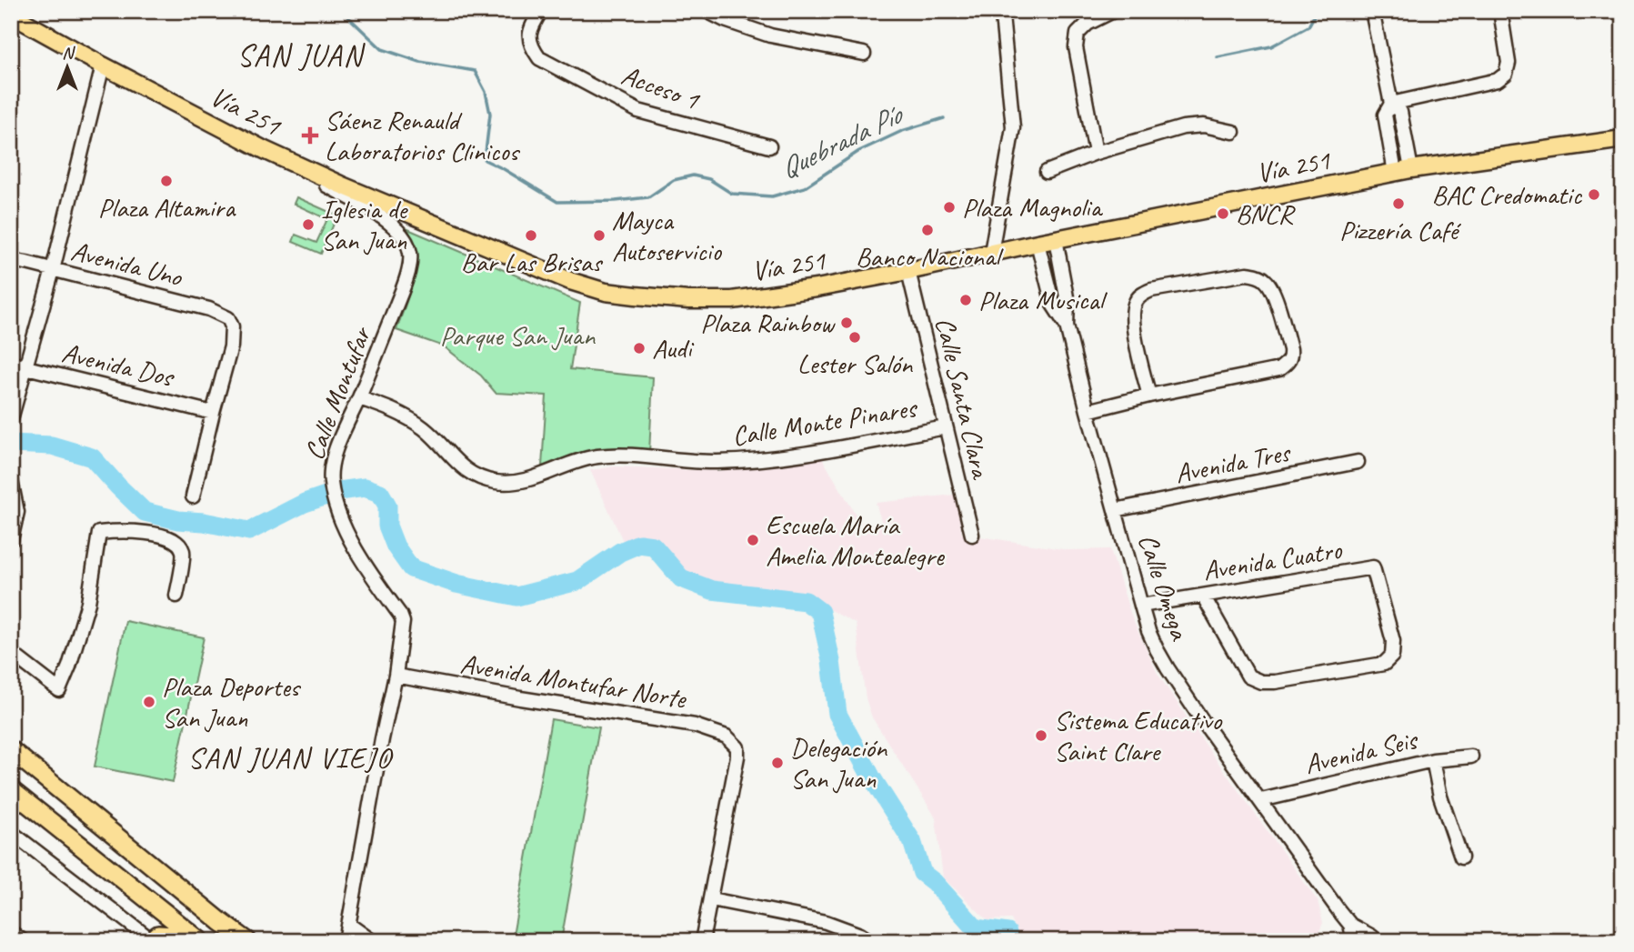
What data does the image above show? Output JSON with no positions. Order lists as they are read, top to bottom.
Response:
{
  "streets": {
    "main road": ["Vía 251"],
    "street": [
      "Acceso 1",
      "Avenida Uno",
      "Avenida Dos",
      "Calle Montufar",
      "Calle Santa Clara",
      "Calle Monte Pinares",
      "Avenida Tres",
      "Avenida Cuatro",
      "Calle Omega",
      "Avenida Montufar Norte",
      "Avenida Seis"
    ]
  },
  "crossings": [
    ["Vía 251", "Calle Montufar"],
    ["Vía 251", "Calle Santa Clara"],
    ["Vía 251", "Calle Omega"],
    ["Avenida Uno", "Avenida Dos"],
    ["Calle Montufar", "Calle Monte Pinares"],
    ["Calle Montufar", "Avenida Montufar Norte"],
    ["Calle Santa Clara", "Calle Monte Pinares"],
    ["Avenida Tres", "Calle Omega"],
    ["Avenida Cuatro", "Calle Omega"],
    ["Calle Omega", "Avenida Seis"]
  ],
  "districts": ["SAN JUAN", "SAN JUAN VIEJO"],
  "water": ["Quebrada Pío"],
  "parks": ["Parque San Juan"],
  "places": {
    "health": ["Sáenz Renauld Laboratorios Clinicos"],
    "other": [
      "Plaza Altamira",
      "BAC Credomatic",
      "Pizzería Café",
      "Plaza Magnolia",
      "BNCR",
      "Iglesia de San Juan",
      "Banco Nacional",
      "Bar Las Brisas",
      "Mayca Autoservicio",
      "Plaza Musical",
      "Plaza Rainbow",
      "Lester Salón",
      "Audi",
      "Escuela María Amelia Montealegre",
      "Plaza Deportes San Juan",
      "Sistema Educativo Saint Clare",
      "Delegación San Juan"
    ]
  },
  "north": "top"
}
